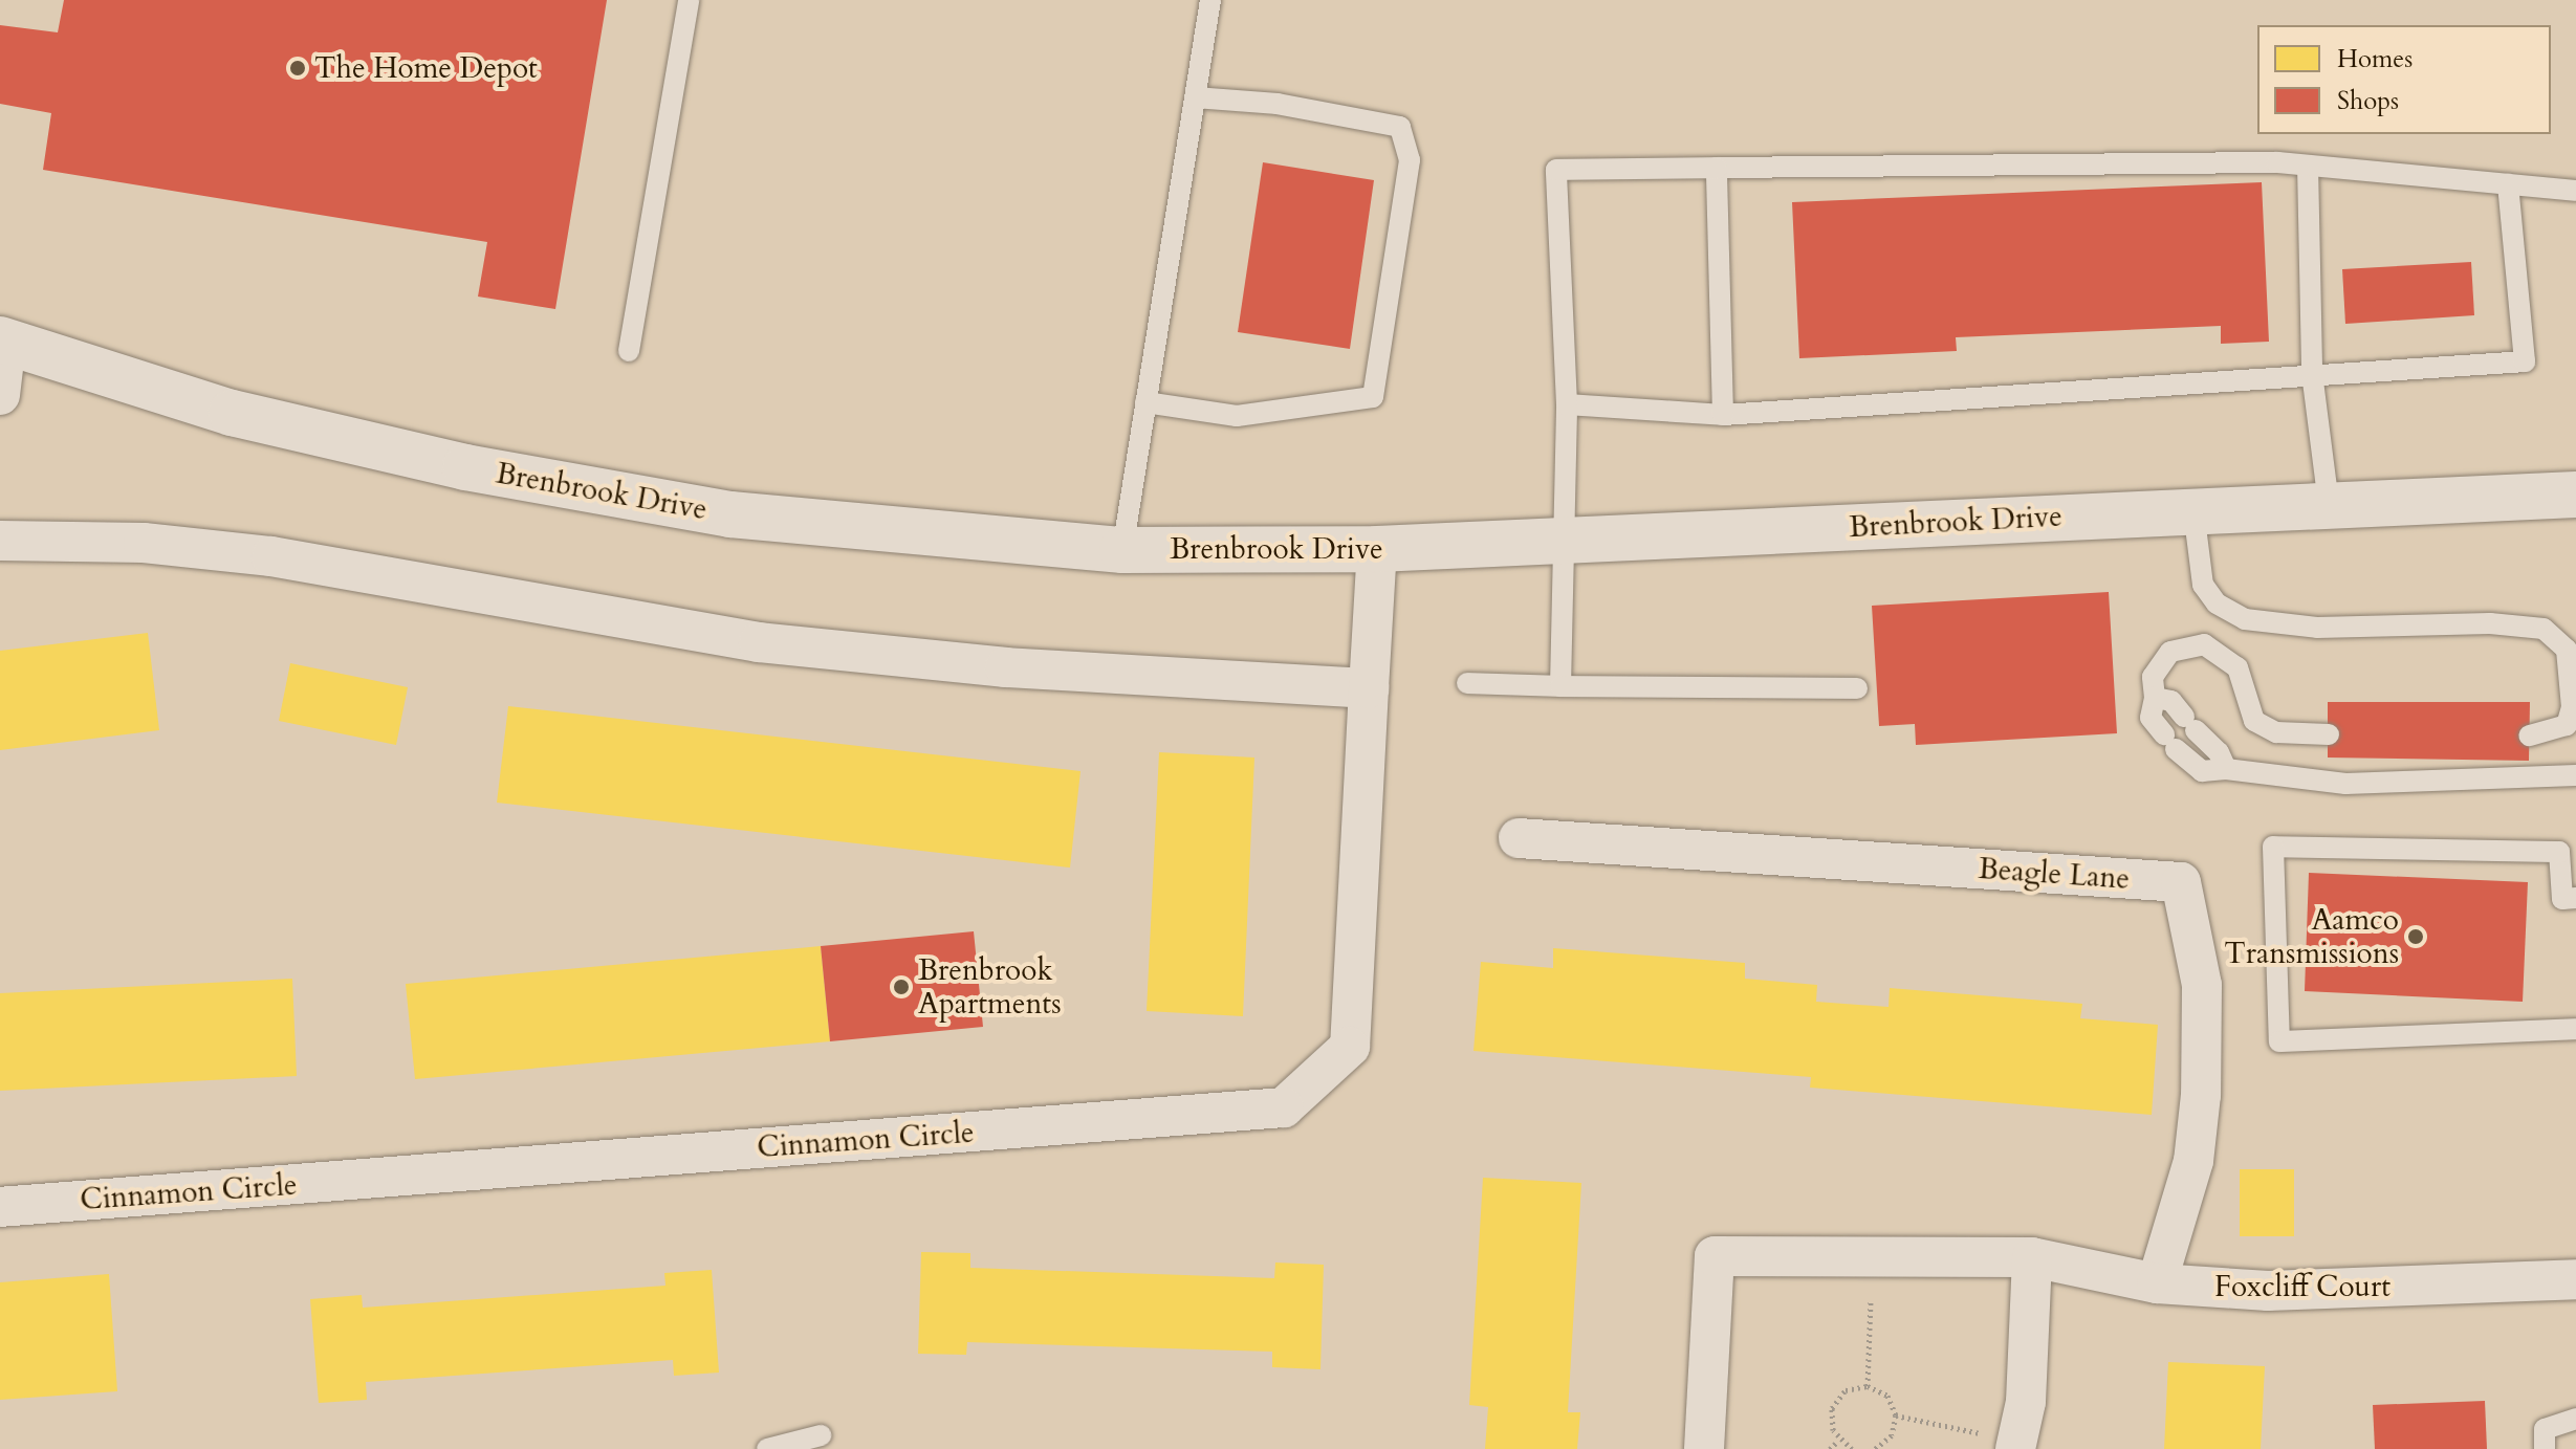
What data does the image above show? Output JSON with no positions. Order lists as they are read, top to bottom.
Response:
{
  "streets": {
    "street": [
      "Brenbrook Drive",
      "Beagle Lane",
      "Cinnamon Circle",
      "Foxcliff Court"
    ]
  },
  "crossings": [
    ["Brenbrook Drive", "Cinnamon Circle"],
    ["Beagle Lane", "Foxcliff Court"]
  ],
  "places": ["The Home Depot", "Aamco Transmissions", "Brenbrook Apartments"],
  "legend": ["Homes", "Shops"]
}
